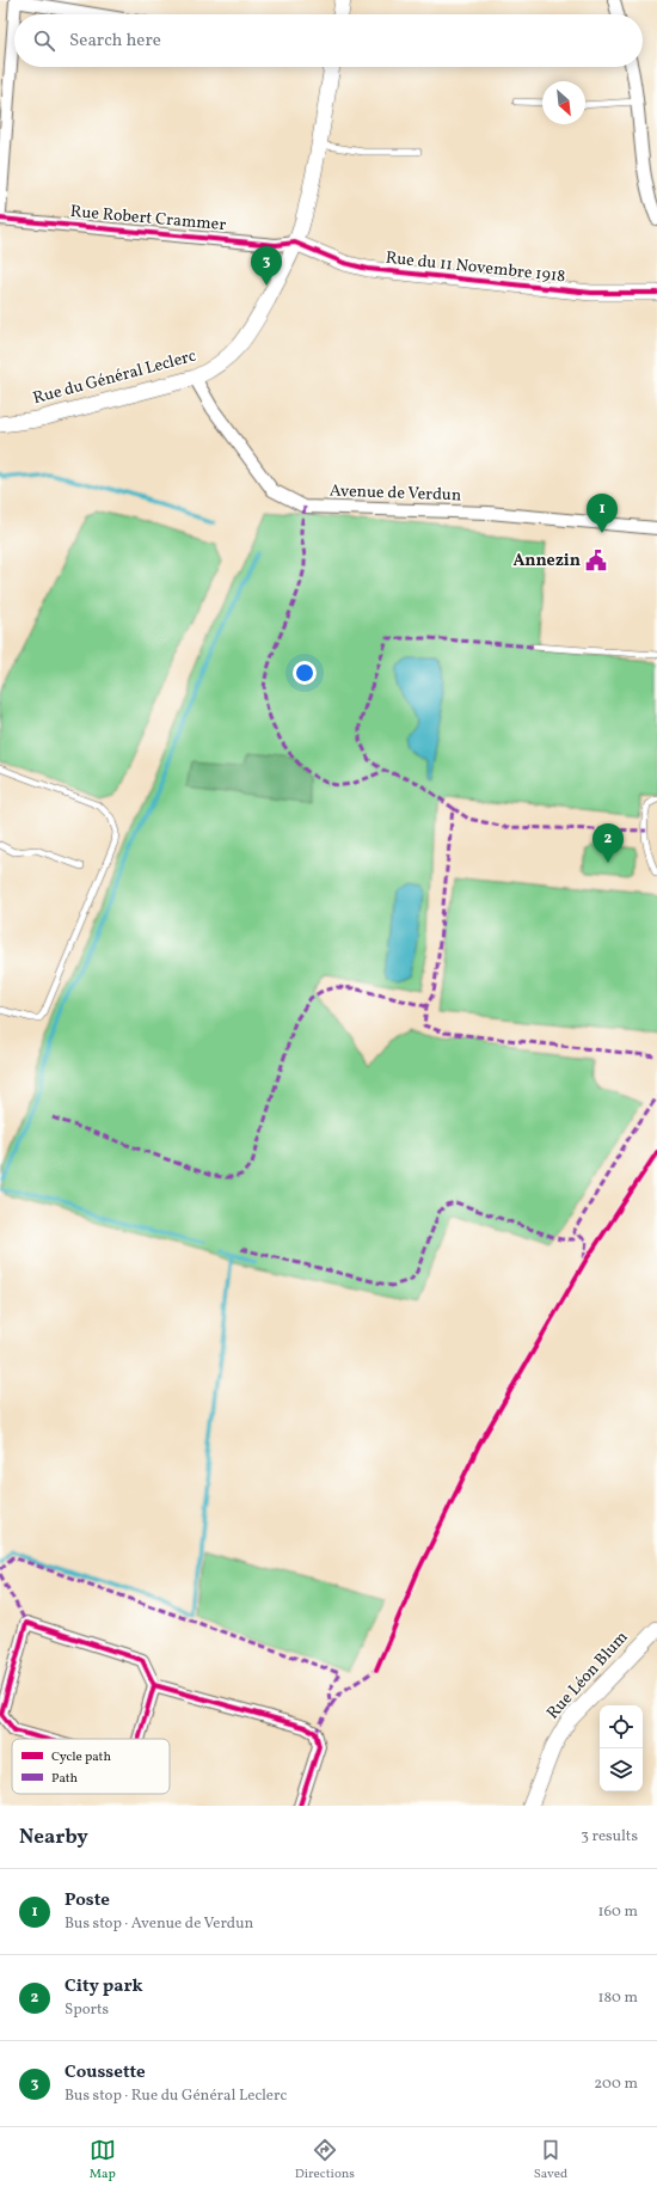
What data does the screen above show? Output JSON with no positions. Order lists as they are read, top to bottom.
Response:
{
  "streets": {
    "street": [
      "Rue Robert Crammer",
      "Rue du 11 Novembre 1918",
      "Rue du Général Leclerc",
      "Avenue de Verdun",
      "Rue Léon Blum"
    ]
  },
  "crossings": [
    ["Rue Robert Crammer", "Rue du 11 Novembre 1918"],
    ["Rue Robert Crammer", "Rue du Général Leclerc"],
    ["Rue du 11 Novembre 1918", "Rue du Général Leclerc"],
    ["Rue du Général Leclerc", "Avenue de Verdun"]
  ],
  "places": {
    "public building": ["Annezin"]
  },
  "legend": ["Cycle path", "Path"],
  "north": "bottom right",
  "page": {
    "search": "Search here",
    "pins": ["3", "1", "2"],
    "heading": ["Nearby", "3 results"],
    "list": [
      {
        "mark": "1",
        "name": "Poste",
        "note": "Bus stop · Avenue de Verdun",
        "value": "160 m"
      },
      {
        "mark": "2",
        "name": "City park",
        "note": "Sports",
        "value": "180 m"
      },
      {
        "mark": "3",
        "name": "Coussette",
        "note": "Bus stop · Rue du Général Leclerc",
        "value": "200 m"
      }
    ],
    "nav": ["Map", "Directions", "Saved"]
  }
}
